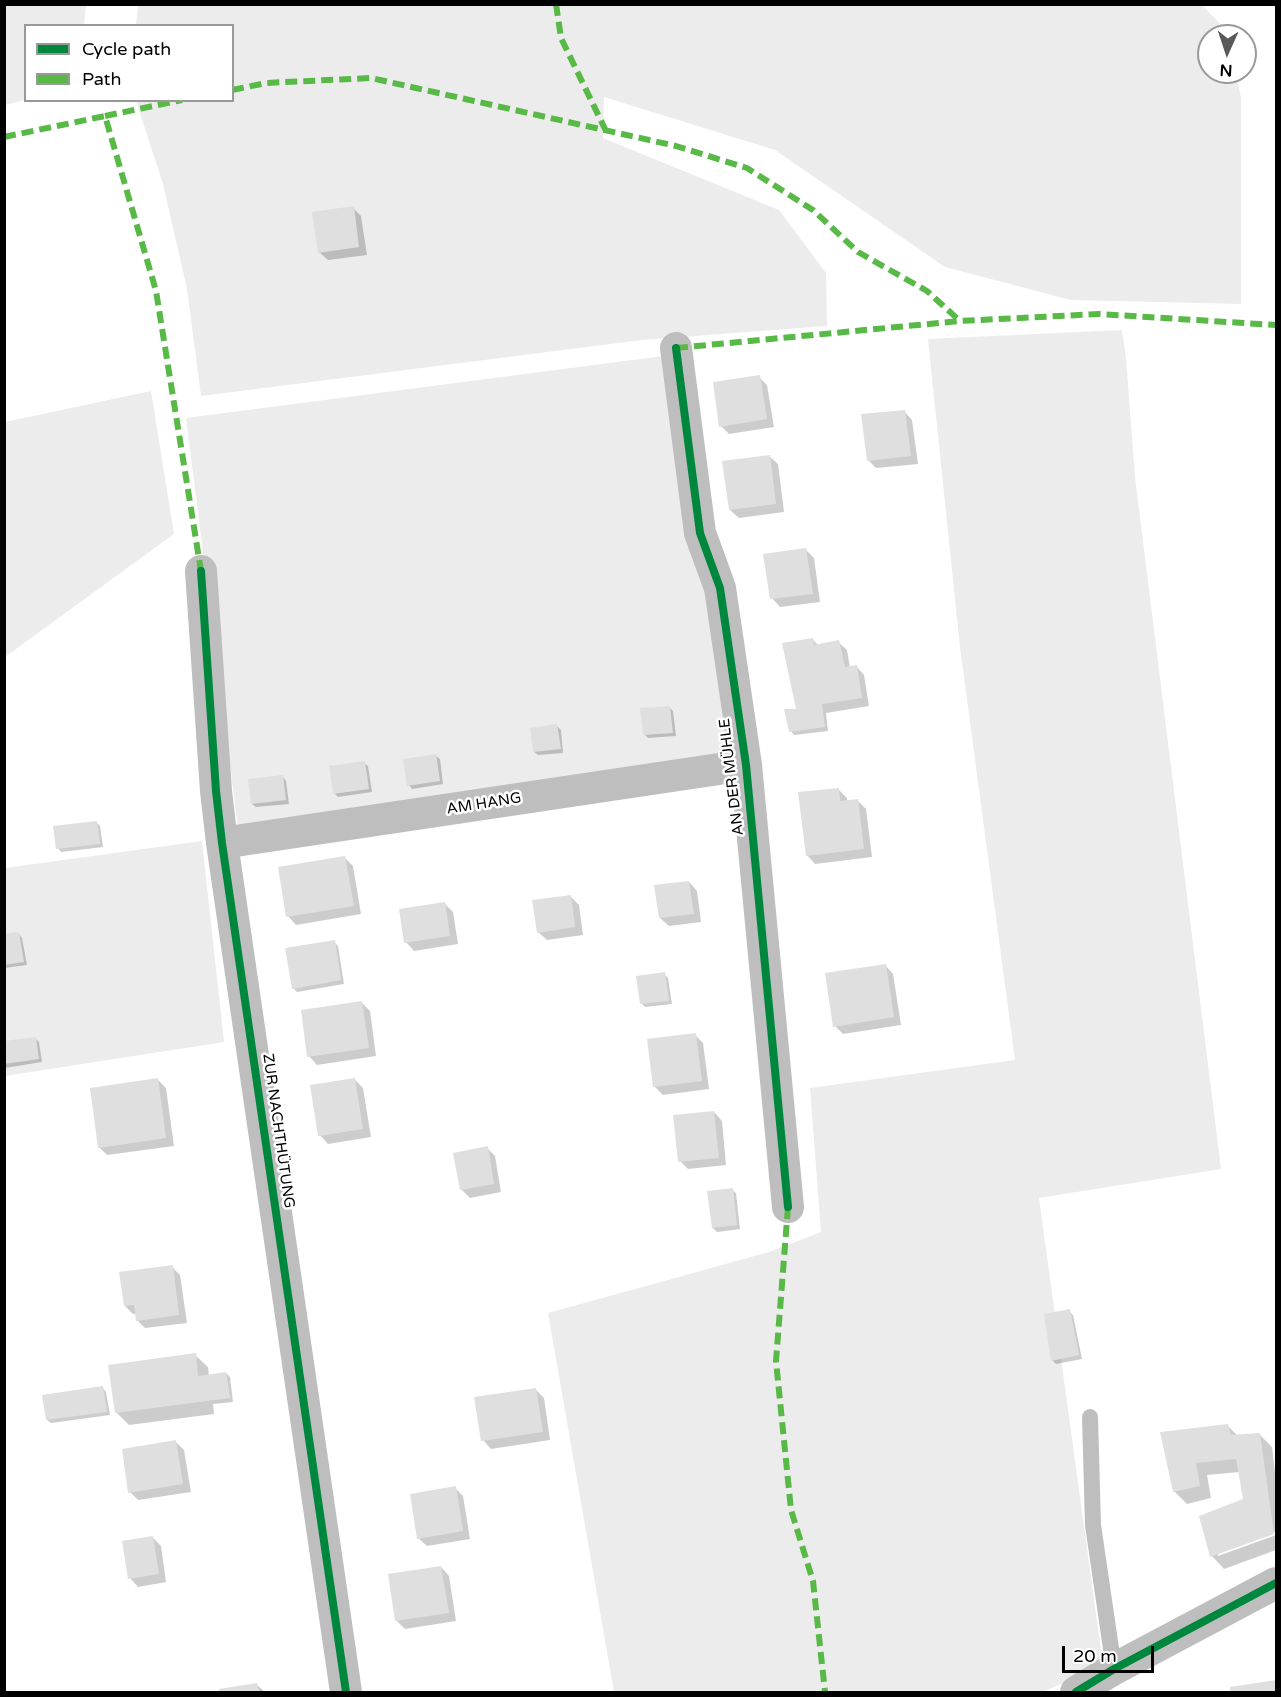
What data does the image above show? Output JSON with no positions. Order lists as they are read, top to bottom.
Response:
{
  "streets": {
    "street": ["AN DER MÜHLE", "AM HANG", "ZUR NACHTHÜTUNG"]
  },
  "crossings": [
    ["AN DER MÜHLE", "AM HANG"],
    ["AM HANG", "ZUR NACHTHÜTUNG"]
  ],
  "legend": ["Cycle path", "Path"],
  "scale_bar": "20 m",
  "north": "bottom"
}
